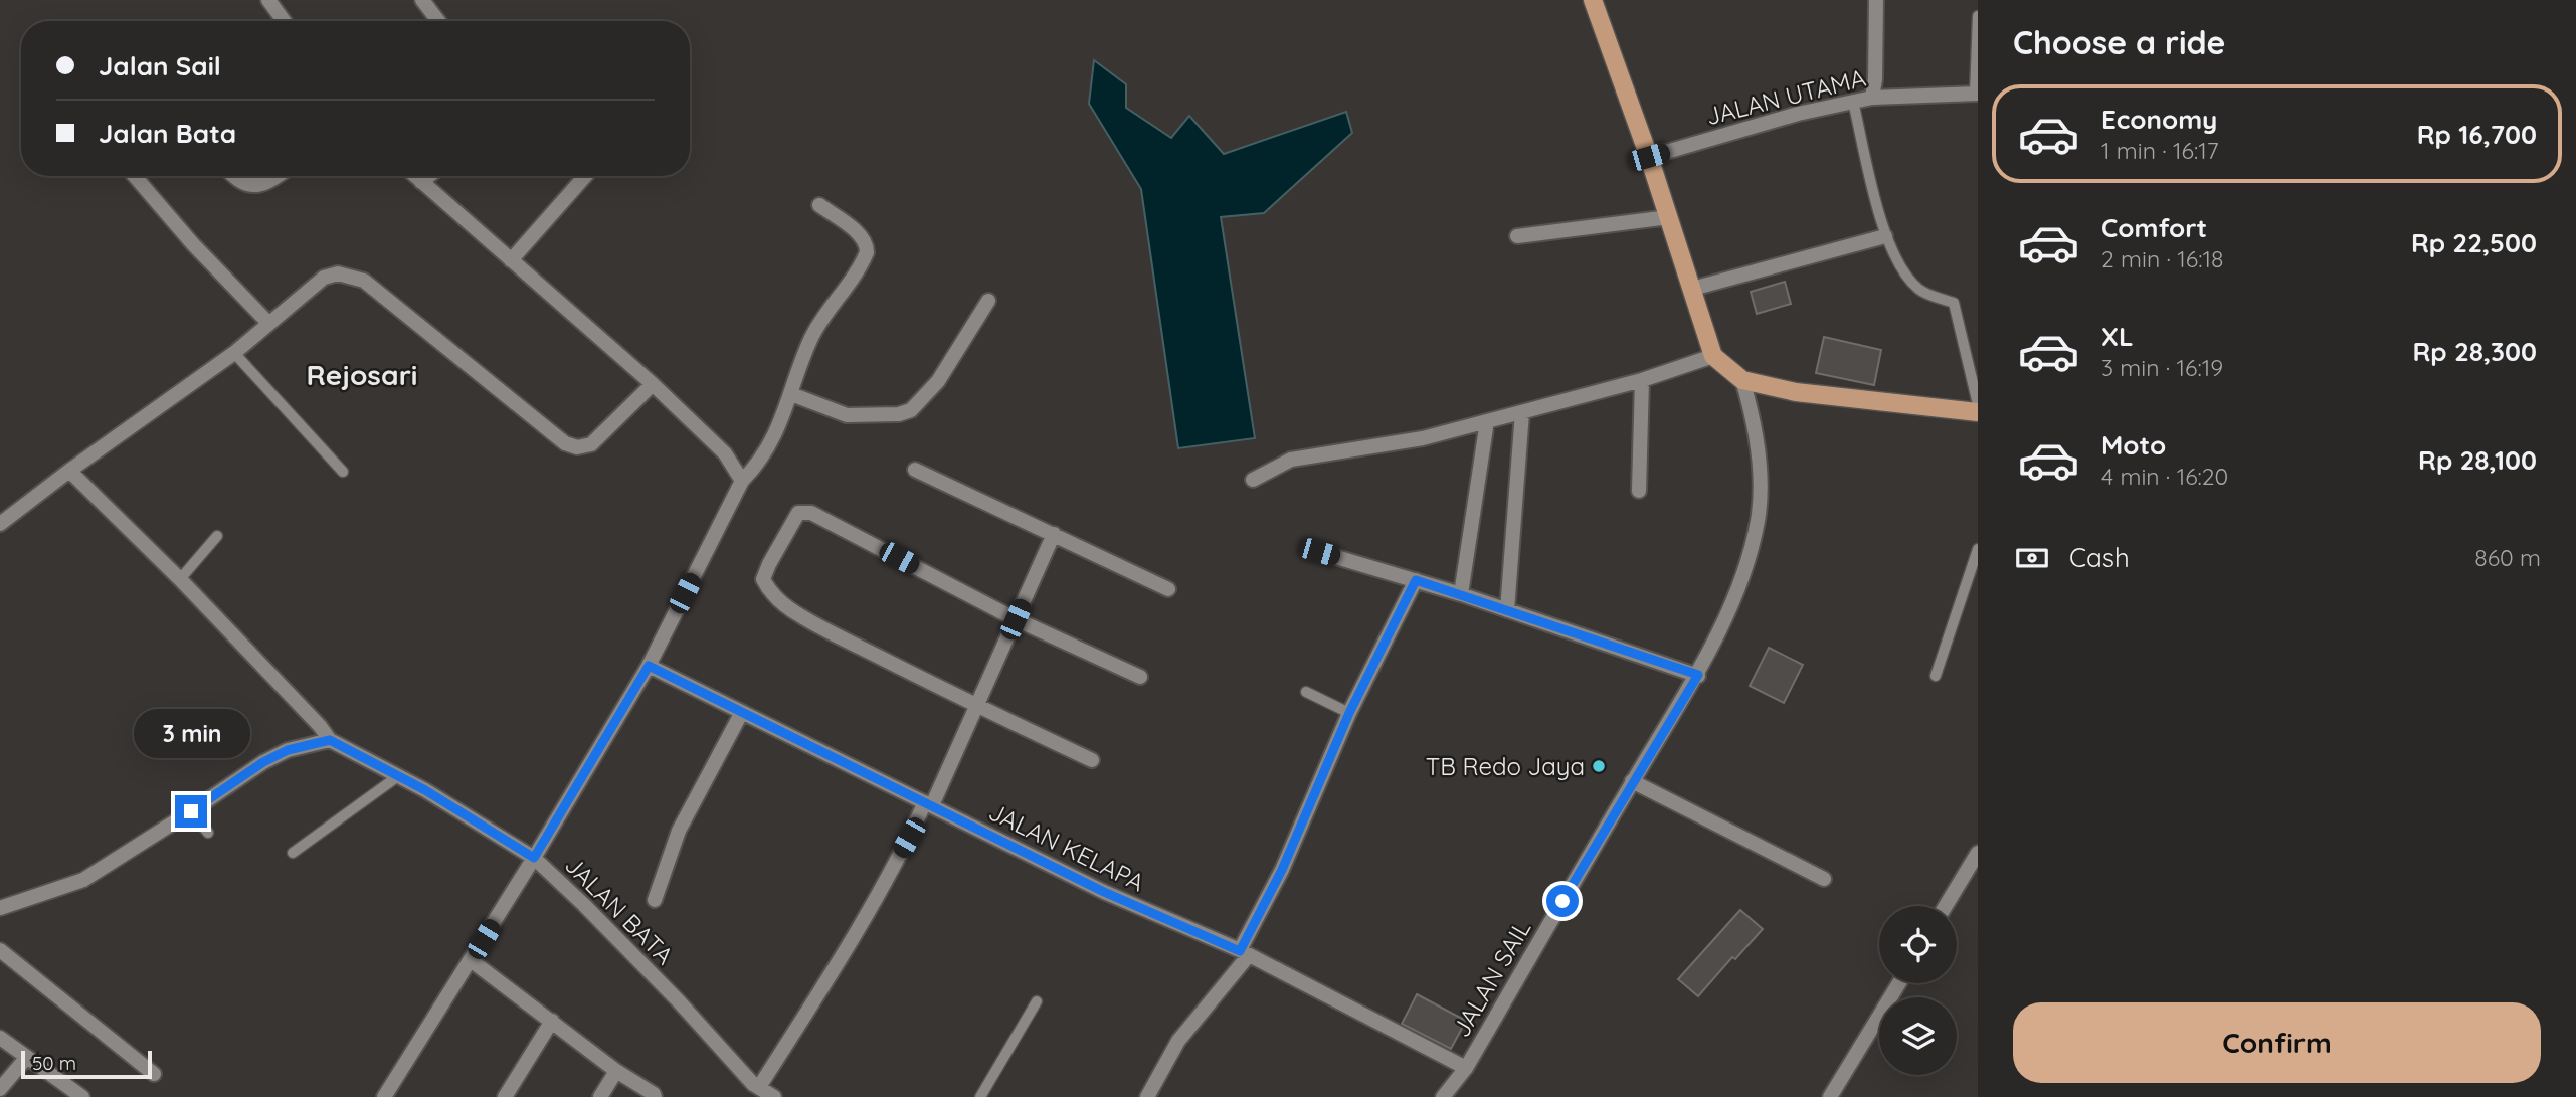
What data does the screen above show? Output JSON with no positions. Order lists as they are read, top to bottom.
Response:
{
  "streets": {
    "street": [
      "JALAN UTAMA",
      "JALAN KELAPA",
      "JALAN BATA",
      "JALAN SAIL"
    ]
  },
  "crossings": [
    ["JALAN KELAPA", "JALAN SAIL"]
  ],
  "districts": ["Rejosari"],
  "places": ["TB Redo Jaya"],
  "scale_bar": "50 m",
  "page": {
    "heading": "Choose a ride",
    "banner": ["Jalan Sail", "Jalan Bata"],
    "list": [
      {
        "name": "Economy",
        "note": "1 min · 16:17",
        "value": "Rp 16,700"
      },
      {
        "name": "Comfort",
        "note": "2 min · 16:18",
        "value": "Rp 22,500"
      },
      {
        "name": "XL",
        "note": "3 min · 16:19",
        "value": "Rp 28,300"
      },
      {
        "name": "Moto",
        "note": "4 min · 16:20",
        "value": "Rp 28,100"
      }
    ],
    "pay": ["Cash", "860 m"],
    "bubble": "3 min",
    "buttons": "Confirm",
    "scale": "50 m"
  }
}
